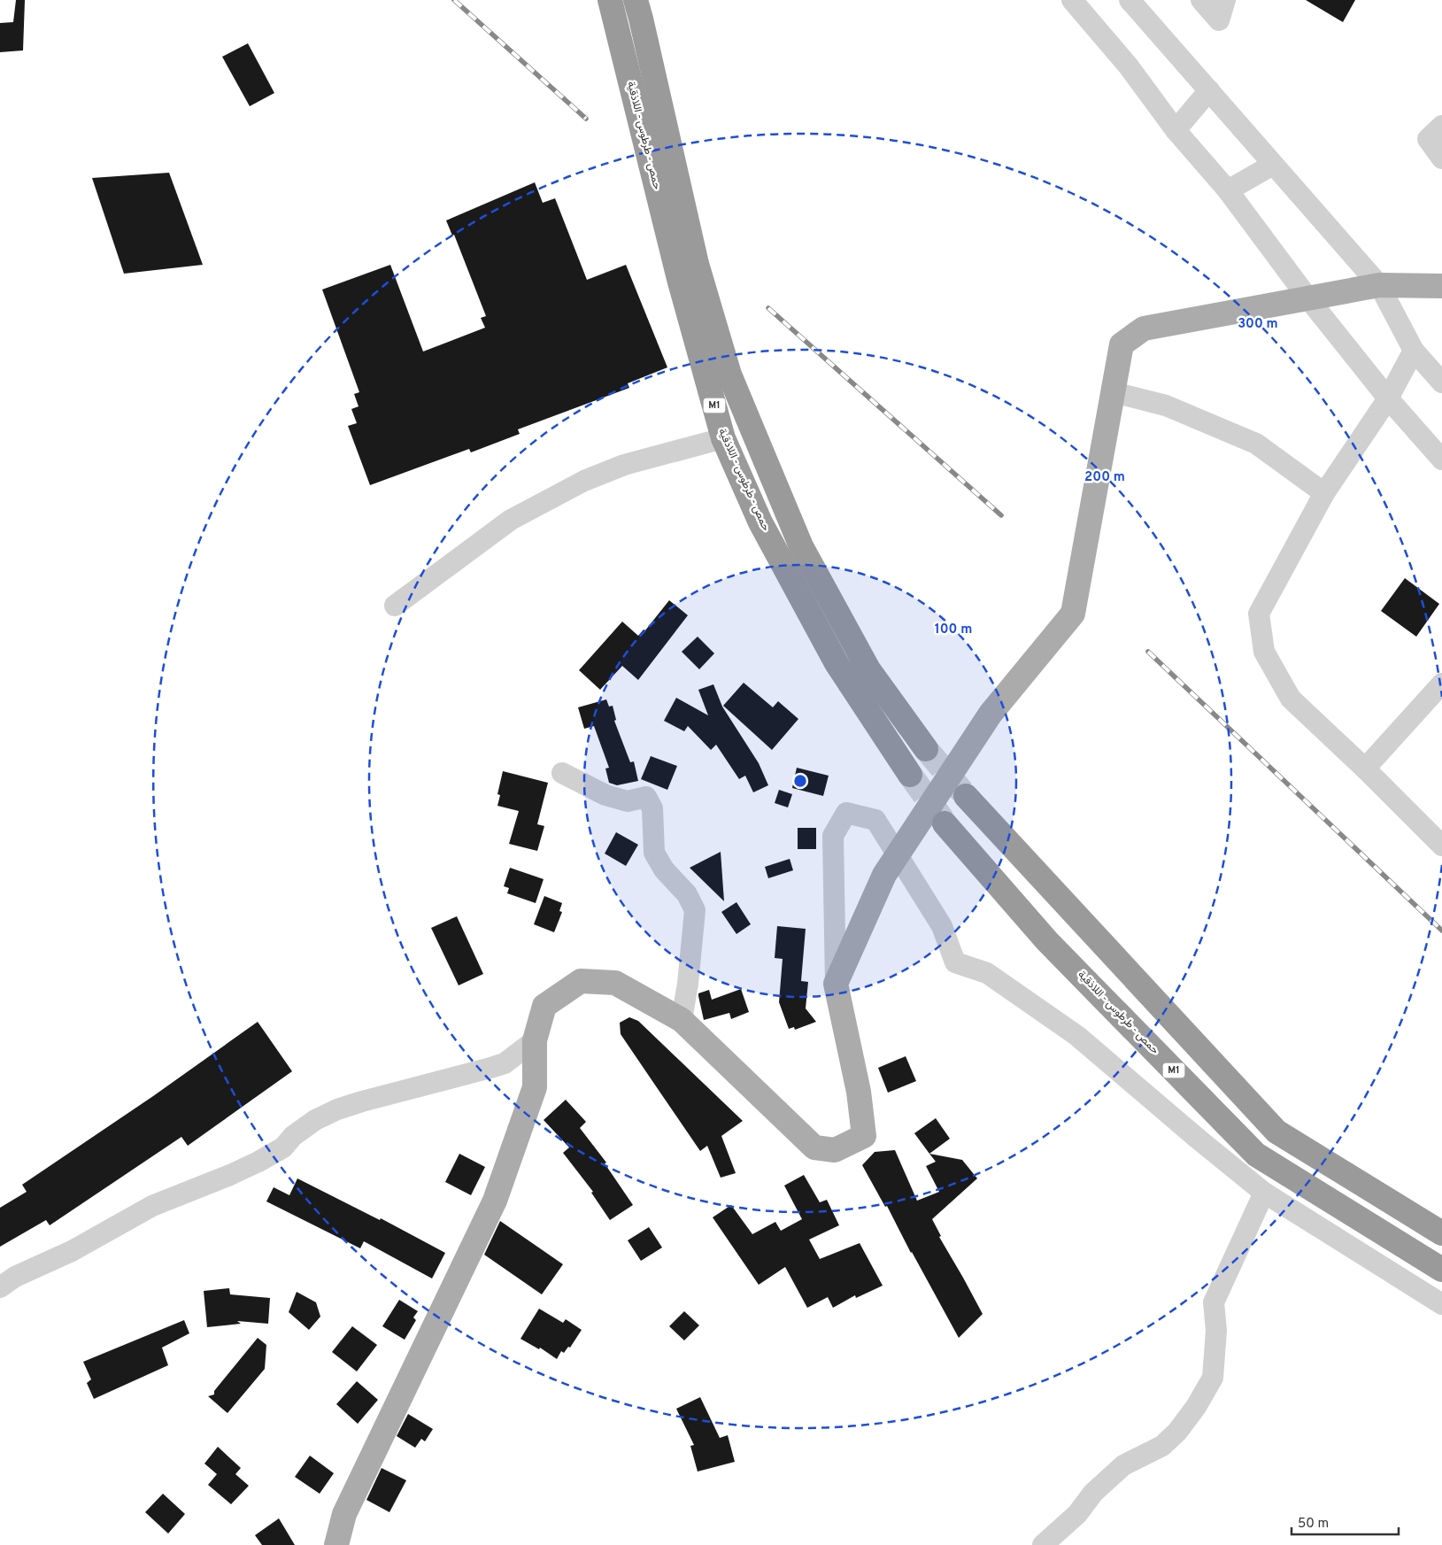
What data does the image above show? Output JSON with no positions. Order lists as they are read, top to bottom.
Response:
{
  "streets": {
    "highway": ["حمص - طرطوس - اللاذقية", "M1"]
  },
  "scale_bar": "50 m",
  "rings": ["300 m", "200 m", "100 m"]
}
